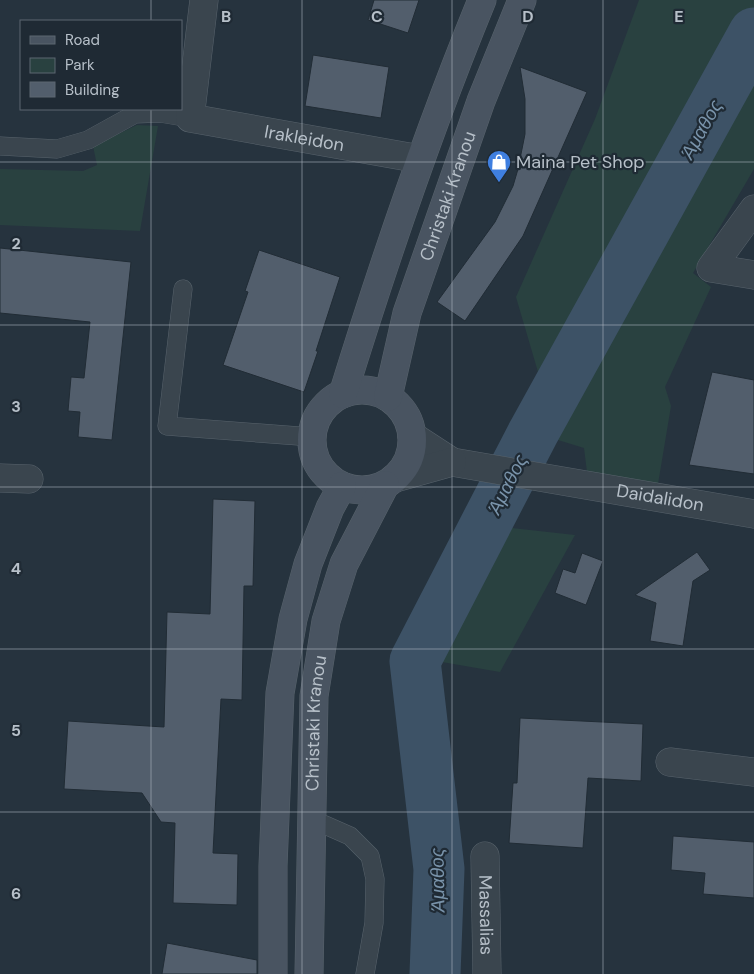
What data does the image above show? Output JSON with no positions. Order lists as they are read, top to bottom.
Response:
{
  "streets": {
    "main road": ["Christaki Kranou"],
    "street": ["Irakleidon", "Daidalidon", "Massalias"]
  },
  "water": ["Άμαθος"],
  "places": {
    "shop": ["Maina Pet Shop"]
  },
  "legend": ["Road", "Park", "Building"],
  "grid": {
    "columns": [
      "B",
      "C",
      "D",
      "E"
    ],
    "rows": [
      "2",
      "3",
      "4",
      "5",
      "6"
    ]
  }
}
